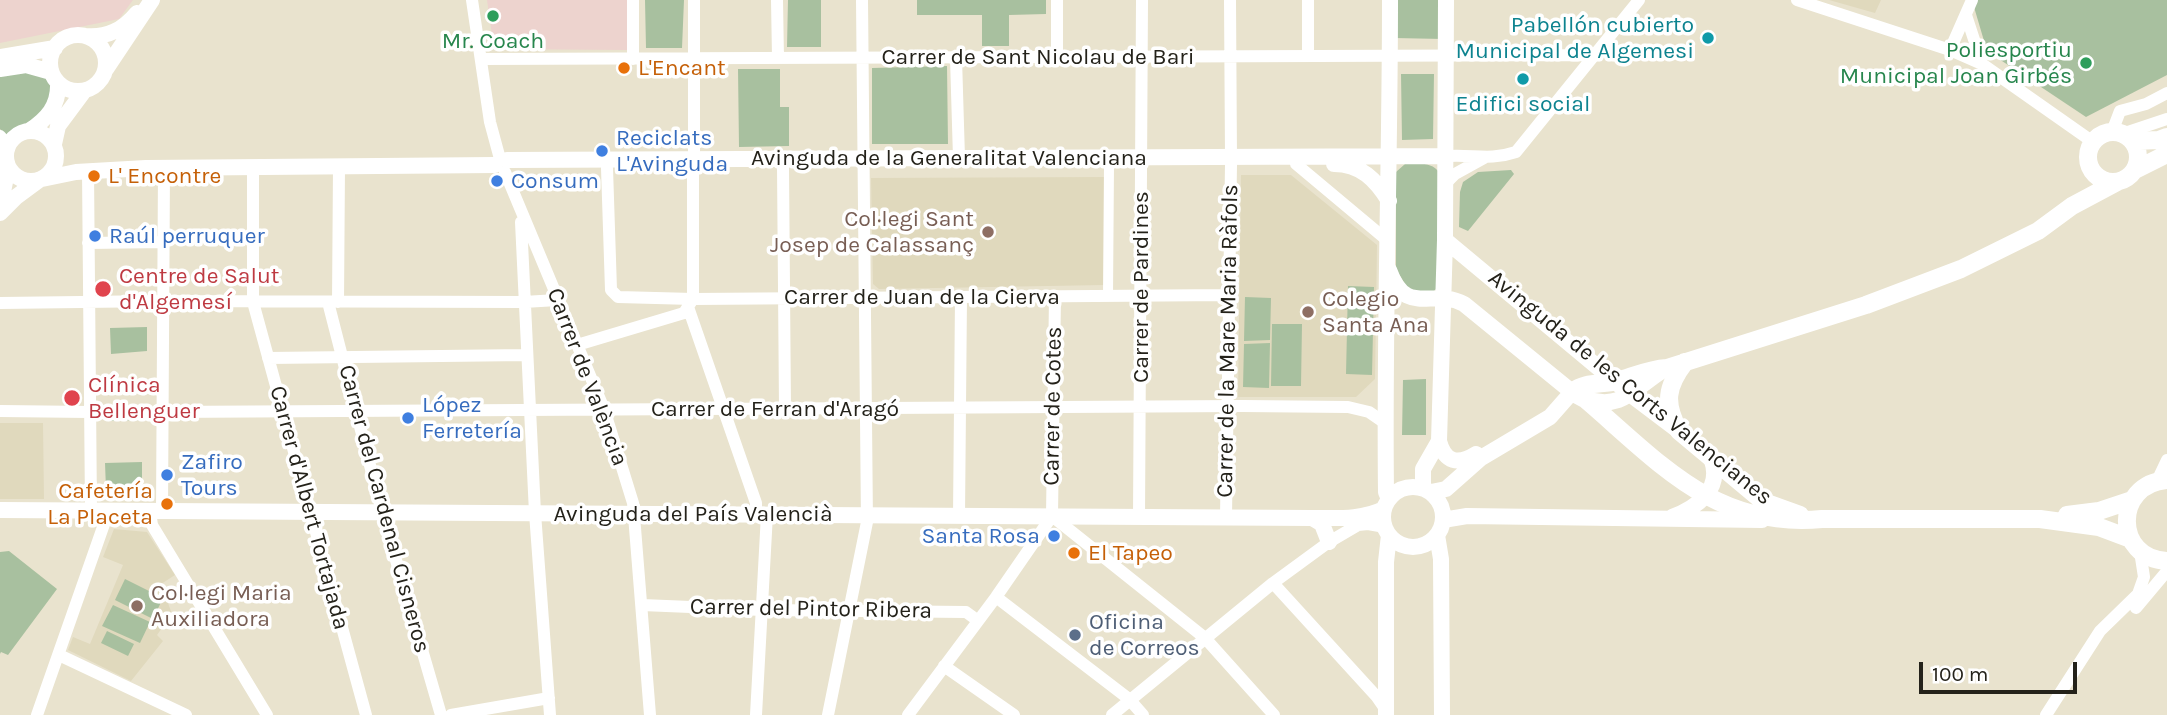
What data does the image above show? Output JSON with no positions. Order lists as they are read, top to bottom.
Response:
{
  "streets": {
    "main road": ["Avinguda de les Corts Valencianes"],
    "street": [
      "Carrer de Sant Nicolau de Bari",
      "Avinguda de la Generalitat Valenciana",
      "Carrer de Pardines",
      "Carrer de Juan de la Cierva",
      "Carrer de la Mare Maria Ràfols",
      "Carrer de València",
      "Carrer de Cotes",
      "Carrer de Ferran d'Aragó",
      "Carrer d'Albert Tortajada",
      "Carrer del Cardenal Cisneros",
      "Avinguda del País Valencià",
      "Carrer del Pintor Ribera"
    ]
  },
  "crossings": [
    ["Carrer de Sant Nicolau de Bari", "Carrer de Pardines"],
    ["Carrer de Sant Nicolau de Bari", "Carrer de la Mare Maria Ràfols"],
    ["Carrer de Sant Nicolau de Bari", "Carrer de València"],
    ["Avinguda de la Generalitat Valenciana", "Carrer de Pardines"],
    ["Avinguda de la Generalitat Valenciana", "Carrer de Juan de la Cierva"],
    ["Avinguda de la Generalitat Valenciana", "Carrer de la Mare Maria Ràfols"],
    ["Avinguda de la Generalitat Valenciana", "Carrer de València"],
    ["Avinguda de la Generalitat Valenciana", "Carrer d'Albert Tortajada"],
    ["Avinguda de la Generalitat Valenciana", "Carrer del Cardenal Cisneros"],
    ["Carrer de Pardines", "Carrer de Juan de la Cierva"],
    ["Carrer de Pardines", "Carrer de Ferran d'Aragó"],
    ["Carrer de Pardines", "Avinguda del País Valencià"],
    ["Carrer de Juan de la Cierva", "Carrer de la Mare Maria Ràfols"],
    ["Carrer de Juan de la Cierva", "Carrer de Cotes"],
    ["Carrer de la Mare Maria Ràfols", "Carrer de Ferran d'Aragó"],
    ["Carrer de la Mare Maria Ràfols", "Avinguda del País Valencià"],
    ["Carrer de València", "Carrer de Ferran d'Aragó"],
    ["Carrer de València", "Avinguda del País Valencià"],
    ["Carrer de València", "Carrer del Pintor Ribera"],
    ["Carrer de Cotes", "Carrer de Ferran d'Aragó"],
    ["Carrer de Cotes", "Avinguda del País Valencià"],
    ["Carrer de Ferran d'Aragó", "Carrer d'Albert Tortajada"],
    ["Carrer de Ferran d'Aragó", "Carrer del Cardenal Cisneros"],
    ["Carrer d'Albert Tortajada", "Avinguda del País Valencià"],
    ["Carrer del Cardenal Cisneros", "Avinguda del País Valencià"]
  ],
  "places": [
    "Mr. Coach",
    "Pabellón cubierto Municipal de Algemesi",
    "Poliesportiu Municipal Joan Girbés",
    "L'Encant",
    "Edifici social",
    "Reciclats L'Avinguda",
    "L' Encontre",
    "Consum",
    "Col·legi Sant Josep de Calassanç",
    "Raúl perruquer",
    "Centre de Salut d'Algemesí",
    "Colegio Santa Ana",
    "Clínica Bellenguer",
    "López Ferretería",
    "Zafiro Tours",
    "Cafetería La Placeta",
    "Santa Rosa",
    "El Tapeo",
    "Col·legi Maria Auxiliadora",
    "Oficina de Correos"
  ],
  "scale_bar": "100 m"
}
